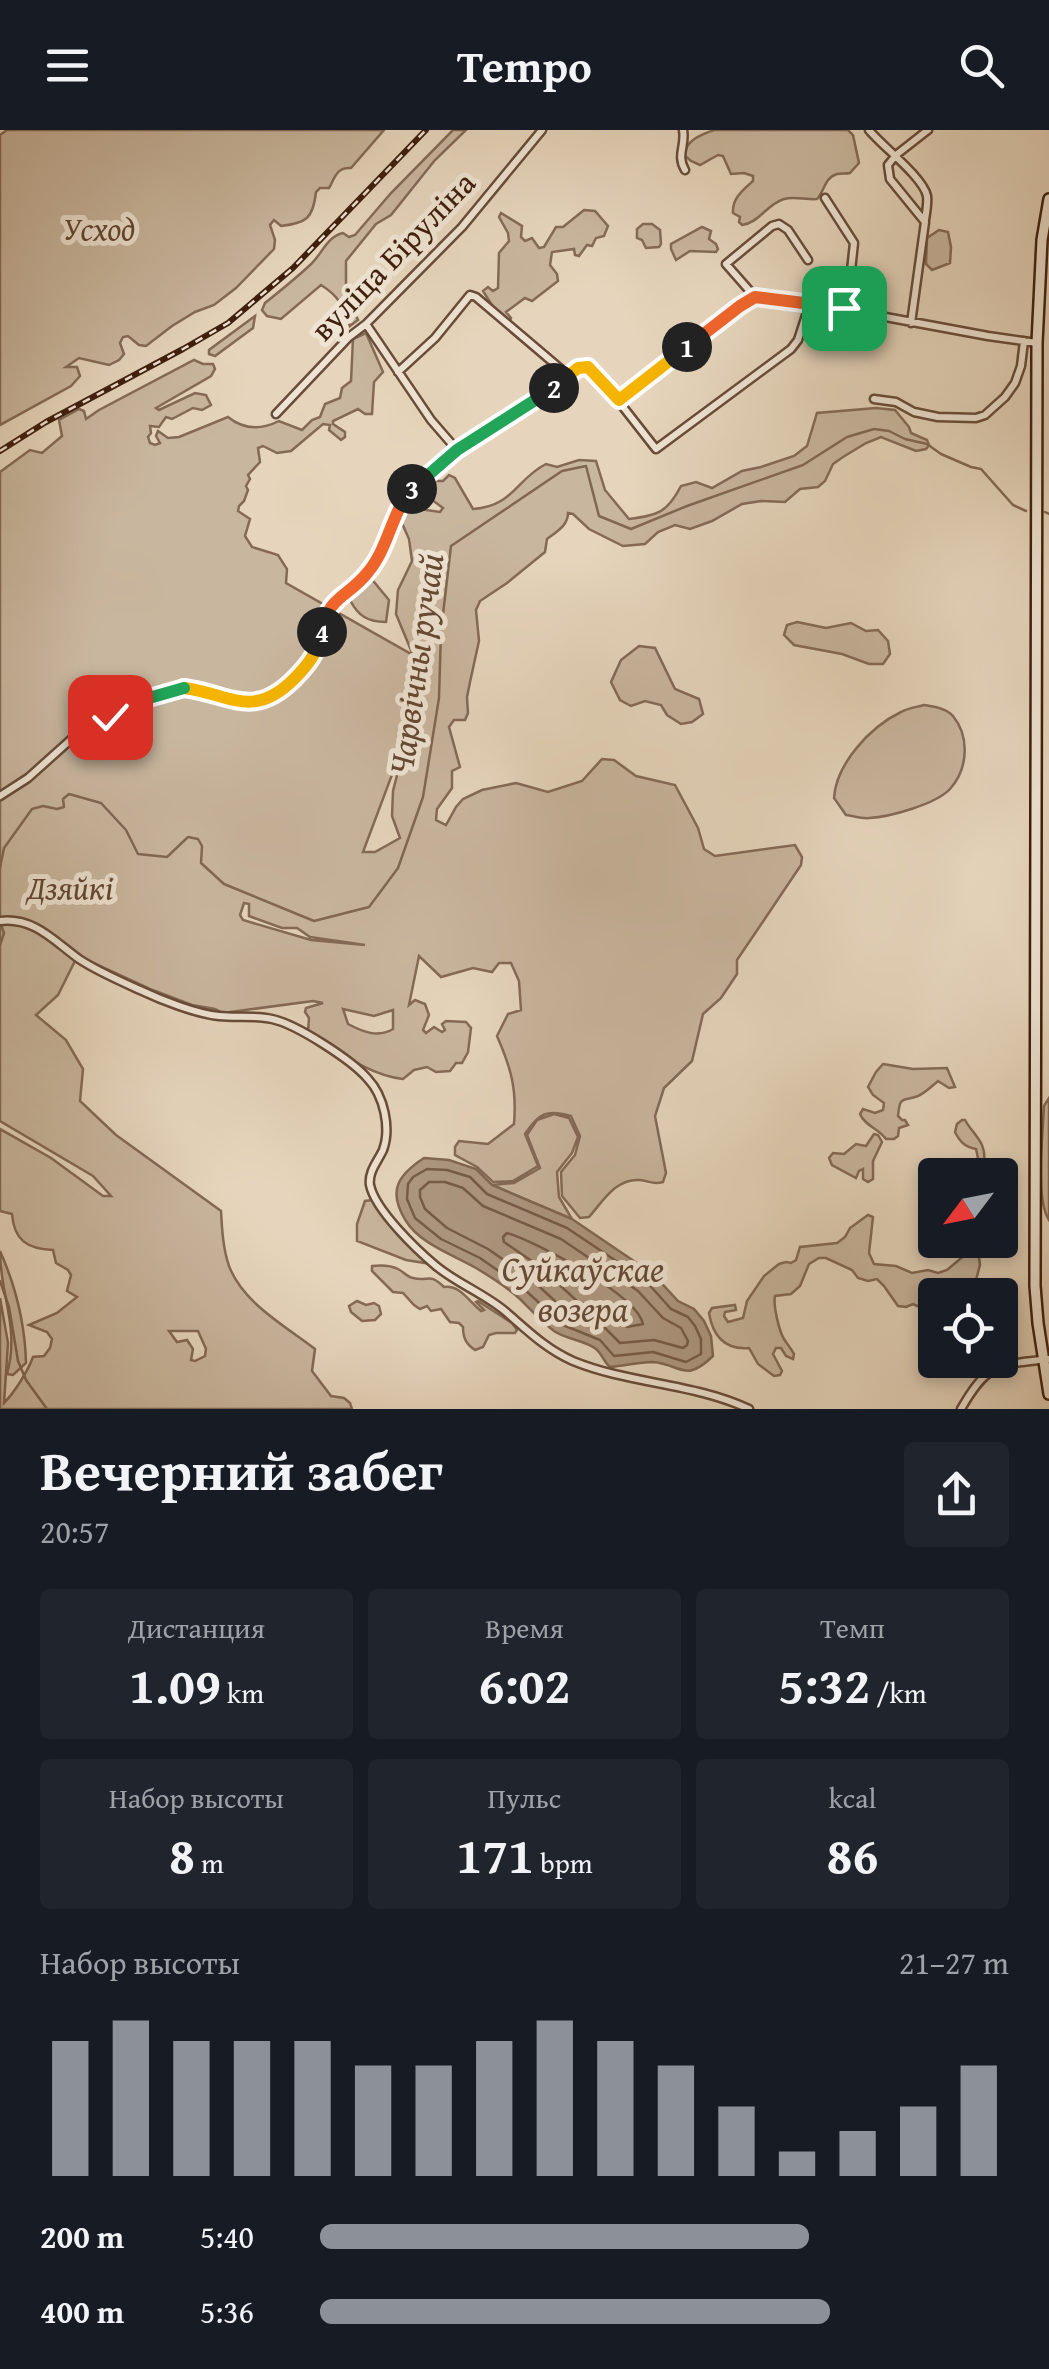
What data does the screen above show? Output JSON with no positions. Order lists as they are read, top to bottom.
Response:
{
  "streets": {
    "street": ["вуліца Біруліна"]
  },
  "water": ["Чарвічны ручай", "Суйкаўскае возера"],
  "parks": ["Усход", "Дзяйкі"],
  "north": "bottom left",
  "page": {
    "header": "Tempo",
    "pins": [
      "1",
      "2",
      "3",
      "4"
    ],
    "heading": ["Вечерний забег", "20:57"],
    "stats": [
      ["Дистанция", "1.09 km"],
      ["Время", "6:02"],
      ["Темп", "5:32 /km"],
      ["Набор высоты", "8 m"],
      ["Пульс", "171 bpm"],
      ["kcal", "86"]
    ],
    "chart": ["Набор высоты", "21–27 m"],
    "list": [
      {
        "name": "200 m",
        "note": "5:40"
      },
      {
        "name": "400 m",
        "note": "5:36"
      }
    ]
  }
}
